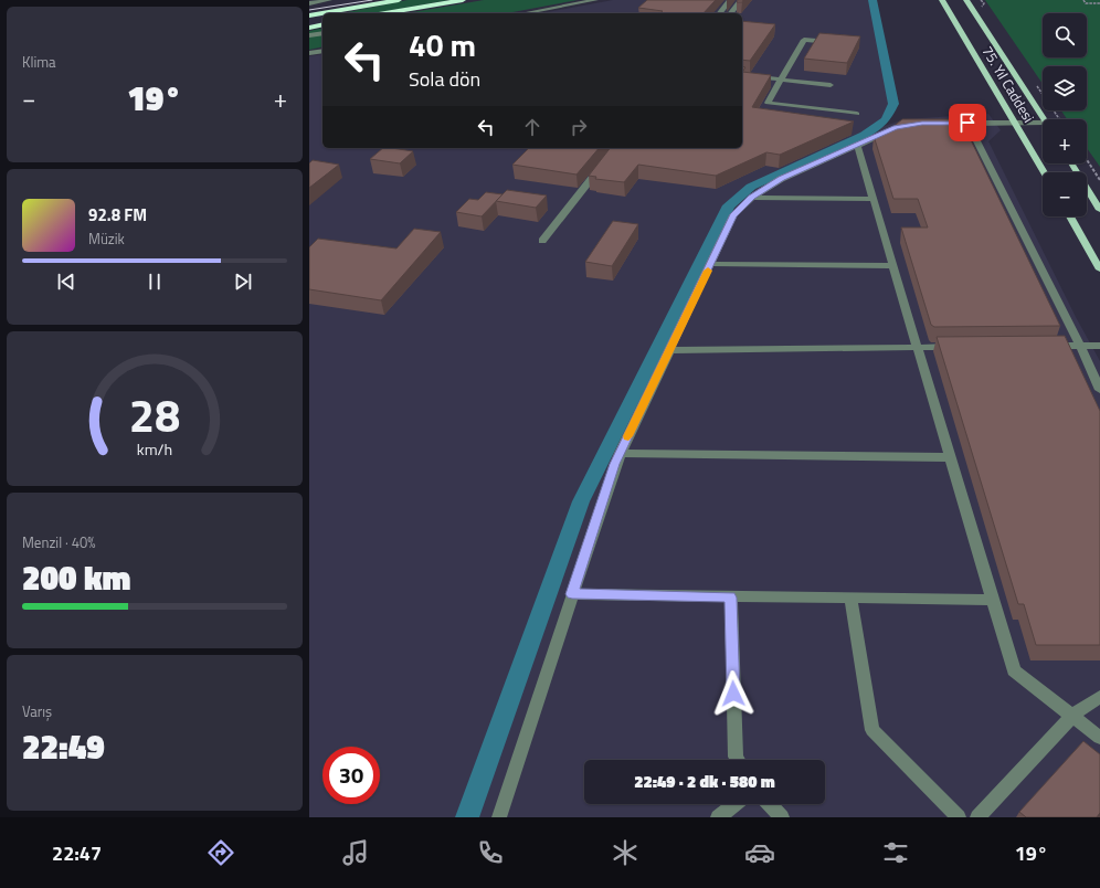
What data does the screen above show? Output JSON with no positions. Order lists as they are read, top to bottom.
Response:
{
  "streets": {
    "main road": ["75. Yıl Caddesi"]
  },
  "page": {
    "tile": [
      "Klima",
      ["Menzil · 40%", "200 km"],
      ["Varış", "22:49"]
    ],
    "map_buttons": ["+", "−"],
    "turn": ["40 m", "Sola dön"],
    "heat": ["−", "19°", "+"],
    "song": ["92.8 FM", "Müzik"],
    "limit": "30",
    "trip": "22:49 · 2 dk · 580 m",
    "tabs": ["22:47", "19°"],
    "gauge": ["28", "km/h"]
  }
}
